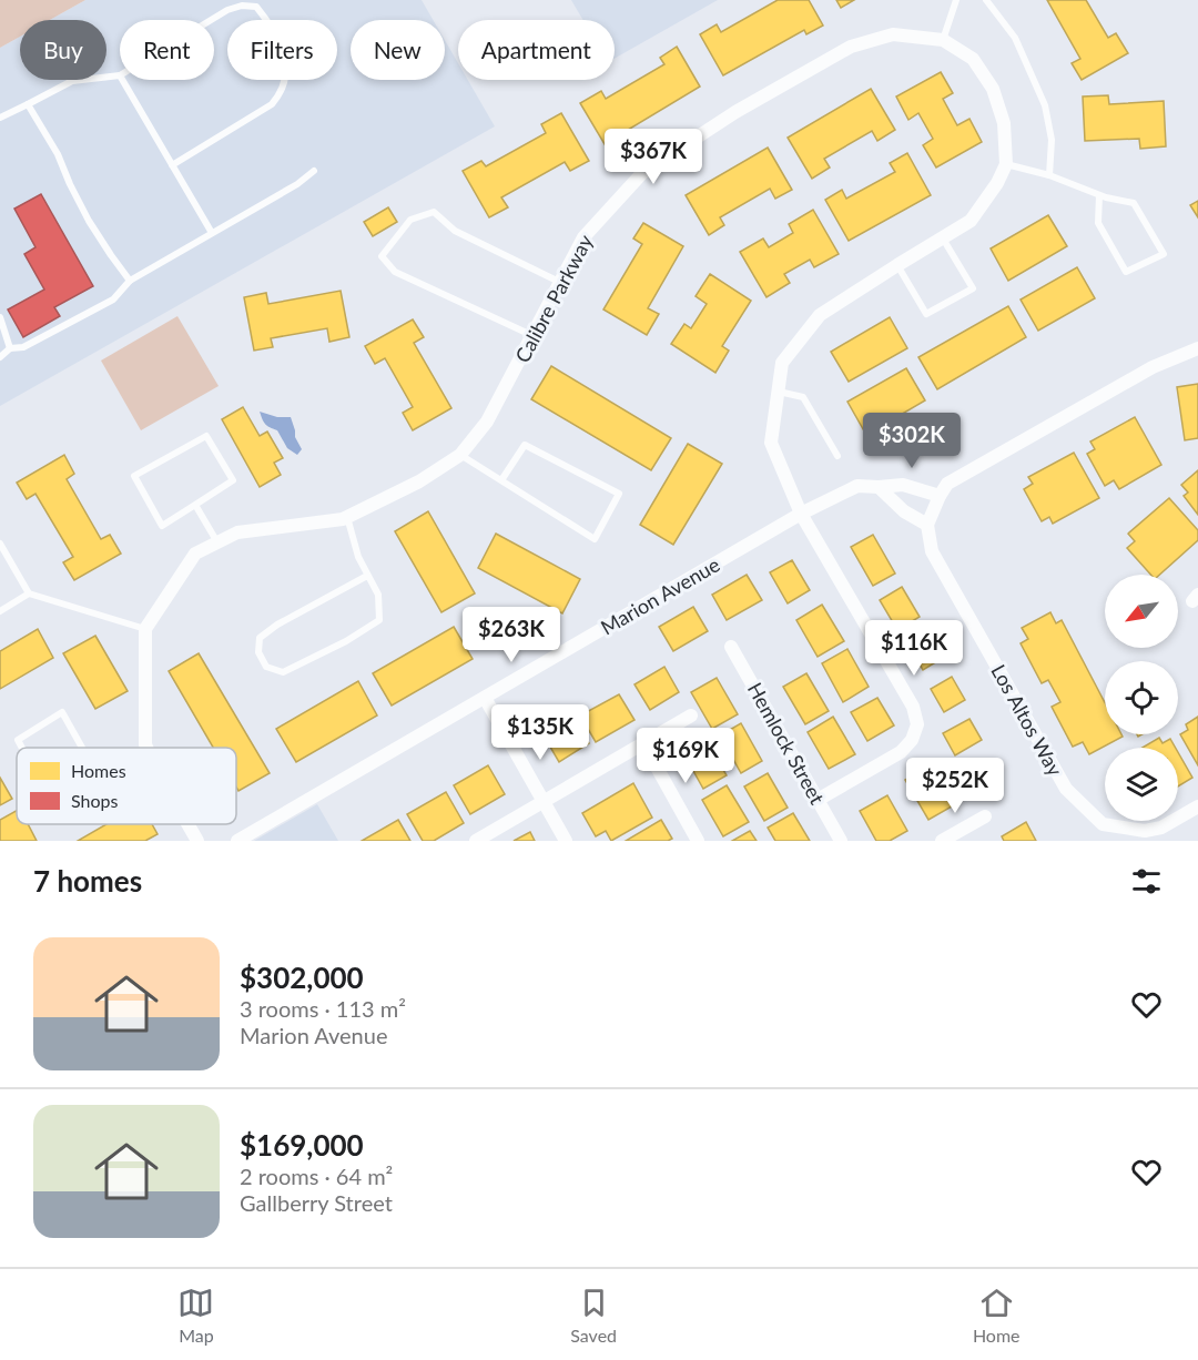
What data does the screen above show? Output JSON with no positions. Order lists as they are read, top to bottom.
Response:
{
  "streets": {
    "street": [
      "Calibre Parkway",
      "Marion Avenue",
      "Los Altos Way",
      "Hemlock Street"
    ]
  },
  "legend": ["Homes", "Shops"],
  "north": "bottom left",
  "page": {
    "chip": [
      "Buy",
      "Rent",
      "Filters",
      "New",
      "Apartment"
    ],
    "price": [
      "$367K",
      "$302K",
      "$263K",
      "$116K",
      "$135K",
      "$169K",
      "$252K"
    ],
    "heading": "7 homes",
    "list": [
      {
        "name": "$302,000",
        "note": "3 rooms · 113 m² · Marion Avenue"
      },
      {
        "name": "$169,000",
        "note": "2 rooms · 64 m² · Gallberry Street"
      }
    ],
    "tabs": ["Map", "Saved", "Home"]
  }
}
